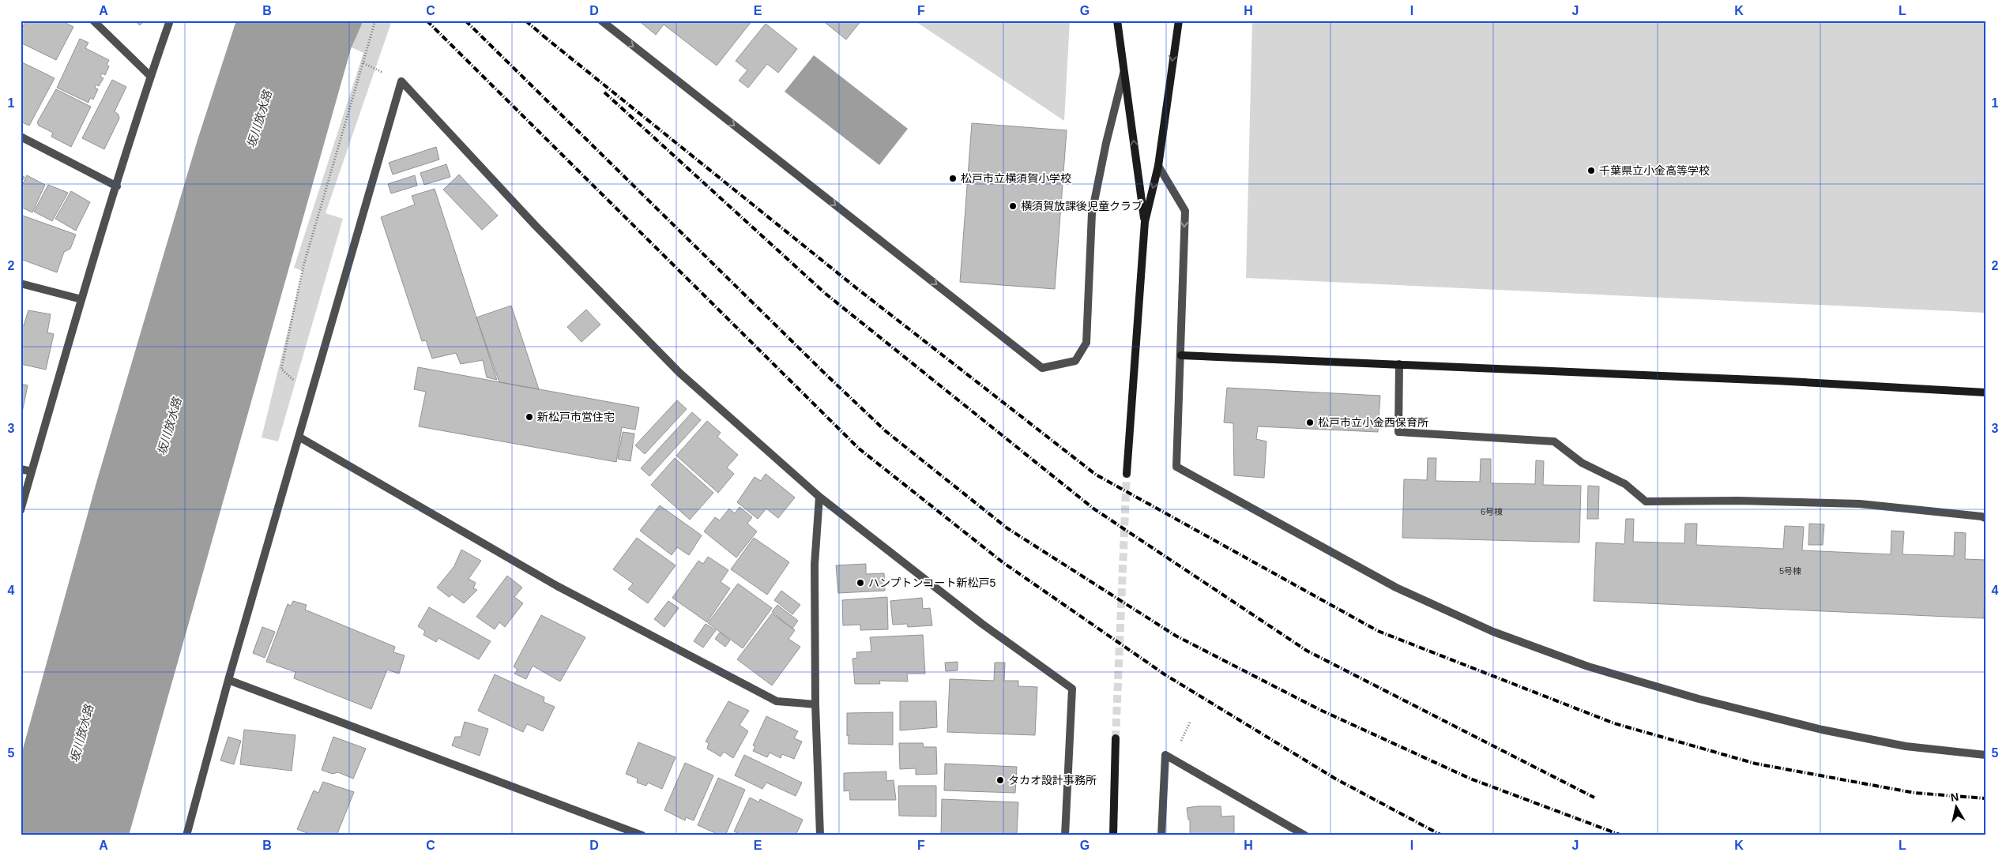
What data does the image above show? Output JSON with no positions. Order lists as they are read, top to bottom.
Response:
{
  "water": ["坂川放水路"],
  "places": [
    "千葉県立小金高等学校",
    "松戸市立横須賀小学校",
    "横須賀放課後児童クラブ",
    "新松戸市営住宅",
    "松戸市立小金西保育所",
    "ハンプトンコート新松戸5",
    "タカオ設計事務所"
  ],
  "house_numbers": ["6号棟", "5号棟"],
  "north": "top",
  "grid": {
    "columns": [
      "A",
      "B",
      "C",
      "D",
      "E",
      "F",
      "G",
      "H",
      "I",
      "J",
      "K",
      "L"
    ],
    "rows": [
      "1",
      "2",
      "3",
      "4",
      "5"
    ]
  }
}
